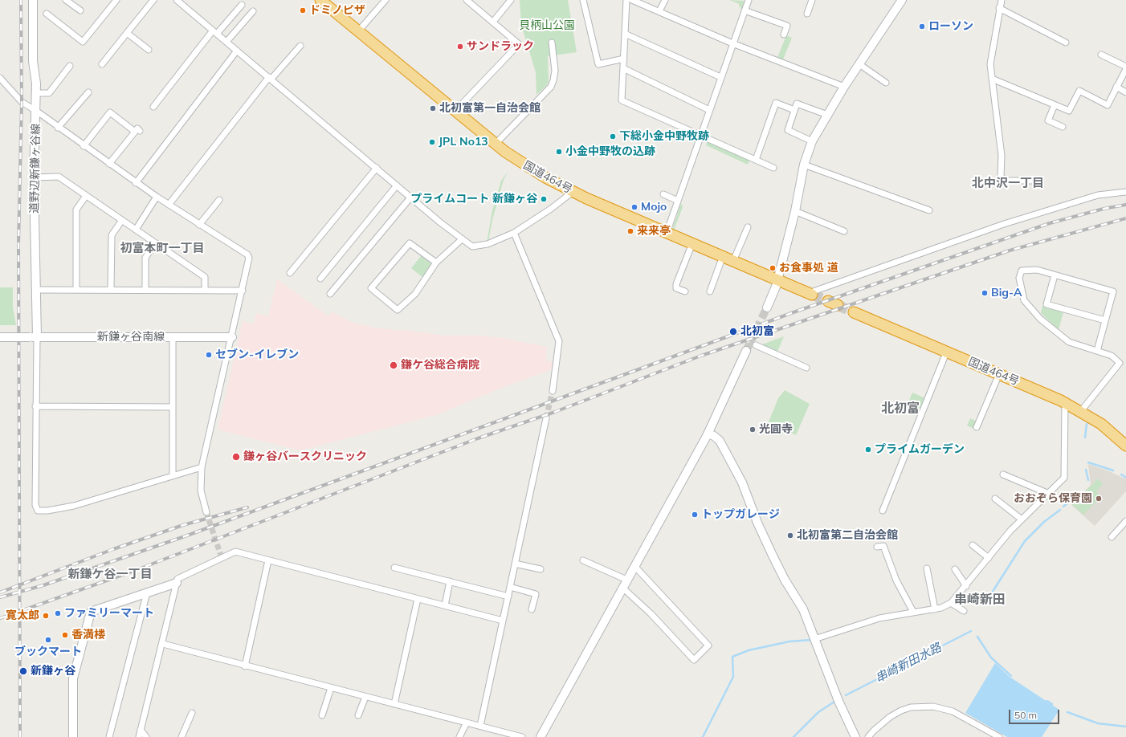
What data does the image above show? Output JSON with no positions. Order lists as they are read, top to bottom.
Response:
{
  "streets": {
    "highway": ["国道464号"],
    "street": ["道野辺新鎌ヶ谷線", "新鎌ヶ谷南線"]
  },
  "crossings": [
    ["道野辺新鎌ヶ谷線", "新鎌ヶ谷南線"]
  ],
  "districts": [
    "北中沢一丁目",
    "初富本町一丁目",
    "北初富",
    "新鎌ケ谷一丁目",
    "串崎新田"
  ],
  "water": ["串崎新田水路"],
  "parks": ["貝柄山公園"],
  "places": [
    "ドミノピザ",
    "ローソン",
    "サンドラック",
    "北初富第一自治会館",
    "下総小金中野牧跡",
    "JPL No13",
    "小金中野牧の込跡",
    "プライムコート 新鎌ヶ谷",
    "Mojo",
    "来来亭",
    "お食事処 道",
    "Big-A",
    "北初富",
    "セブン-イレブン",
    "鎌ケ谷総合病院",
    "光圓寺",
    "プライムガーデン",
    "鎌ヶ谷バースクリニック",
    "おおぞら保育園",
    "トップガレージ",
    "北初富第二自治会館",
    "ファミリーマート",
    "寛太郎",
    "香満楼",
    "ブックマート",
    "新鎌ヶ谷"
  ],
  "scale_bar": "50 m"
}
